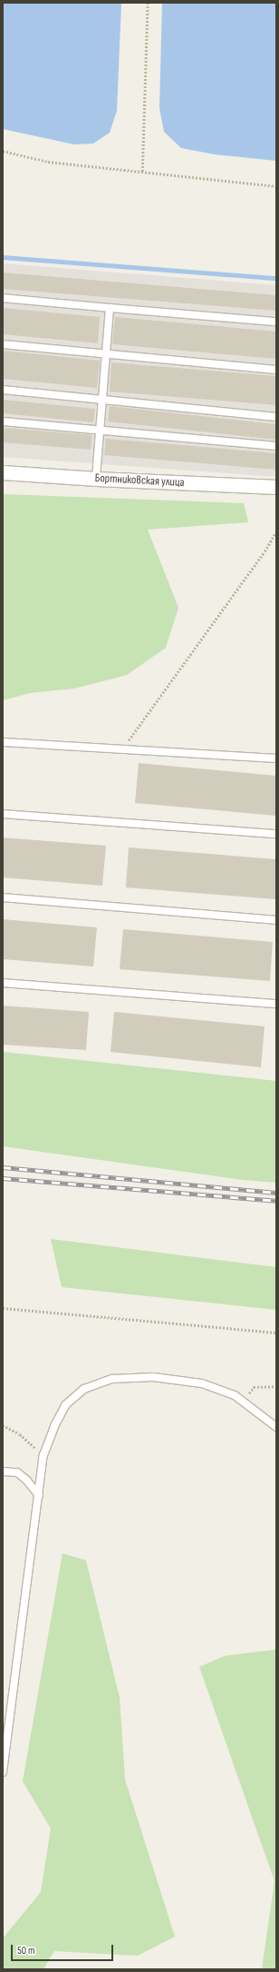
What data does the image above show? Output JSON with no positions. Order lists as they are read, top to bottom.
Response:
{
  "streets": {
    "street": ["Бортниковская улица"]
  },
  "scale_bar": "50 m"
}
